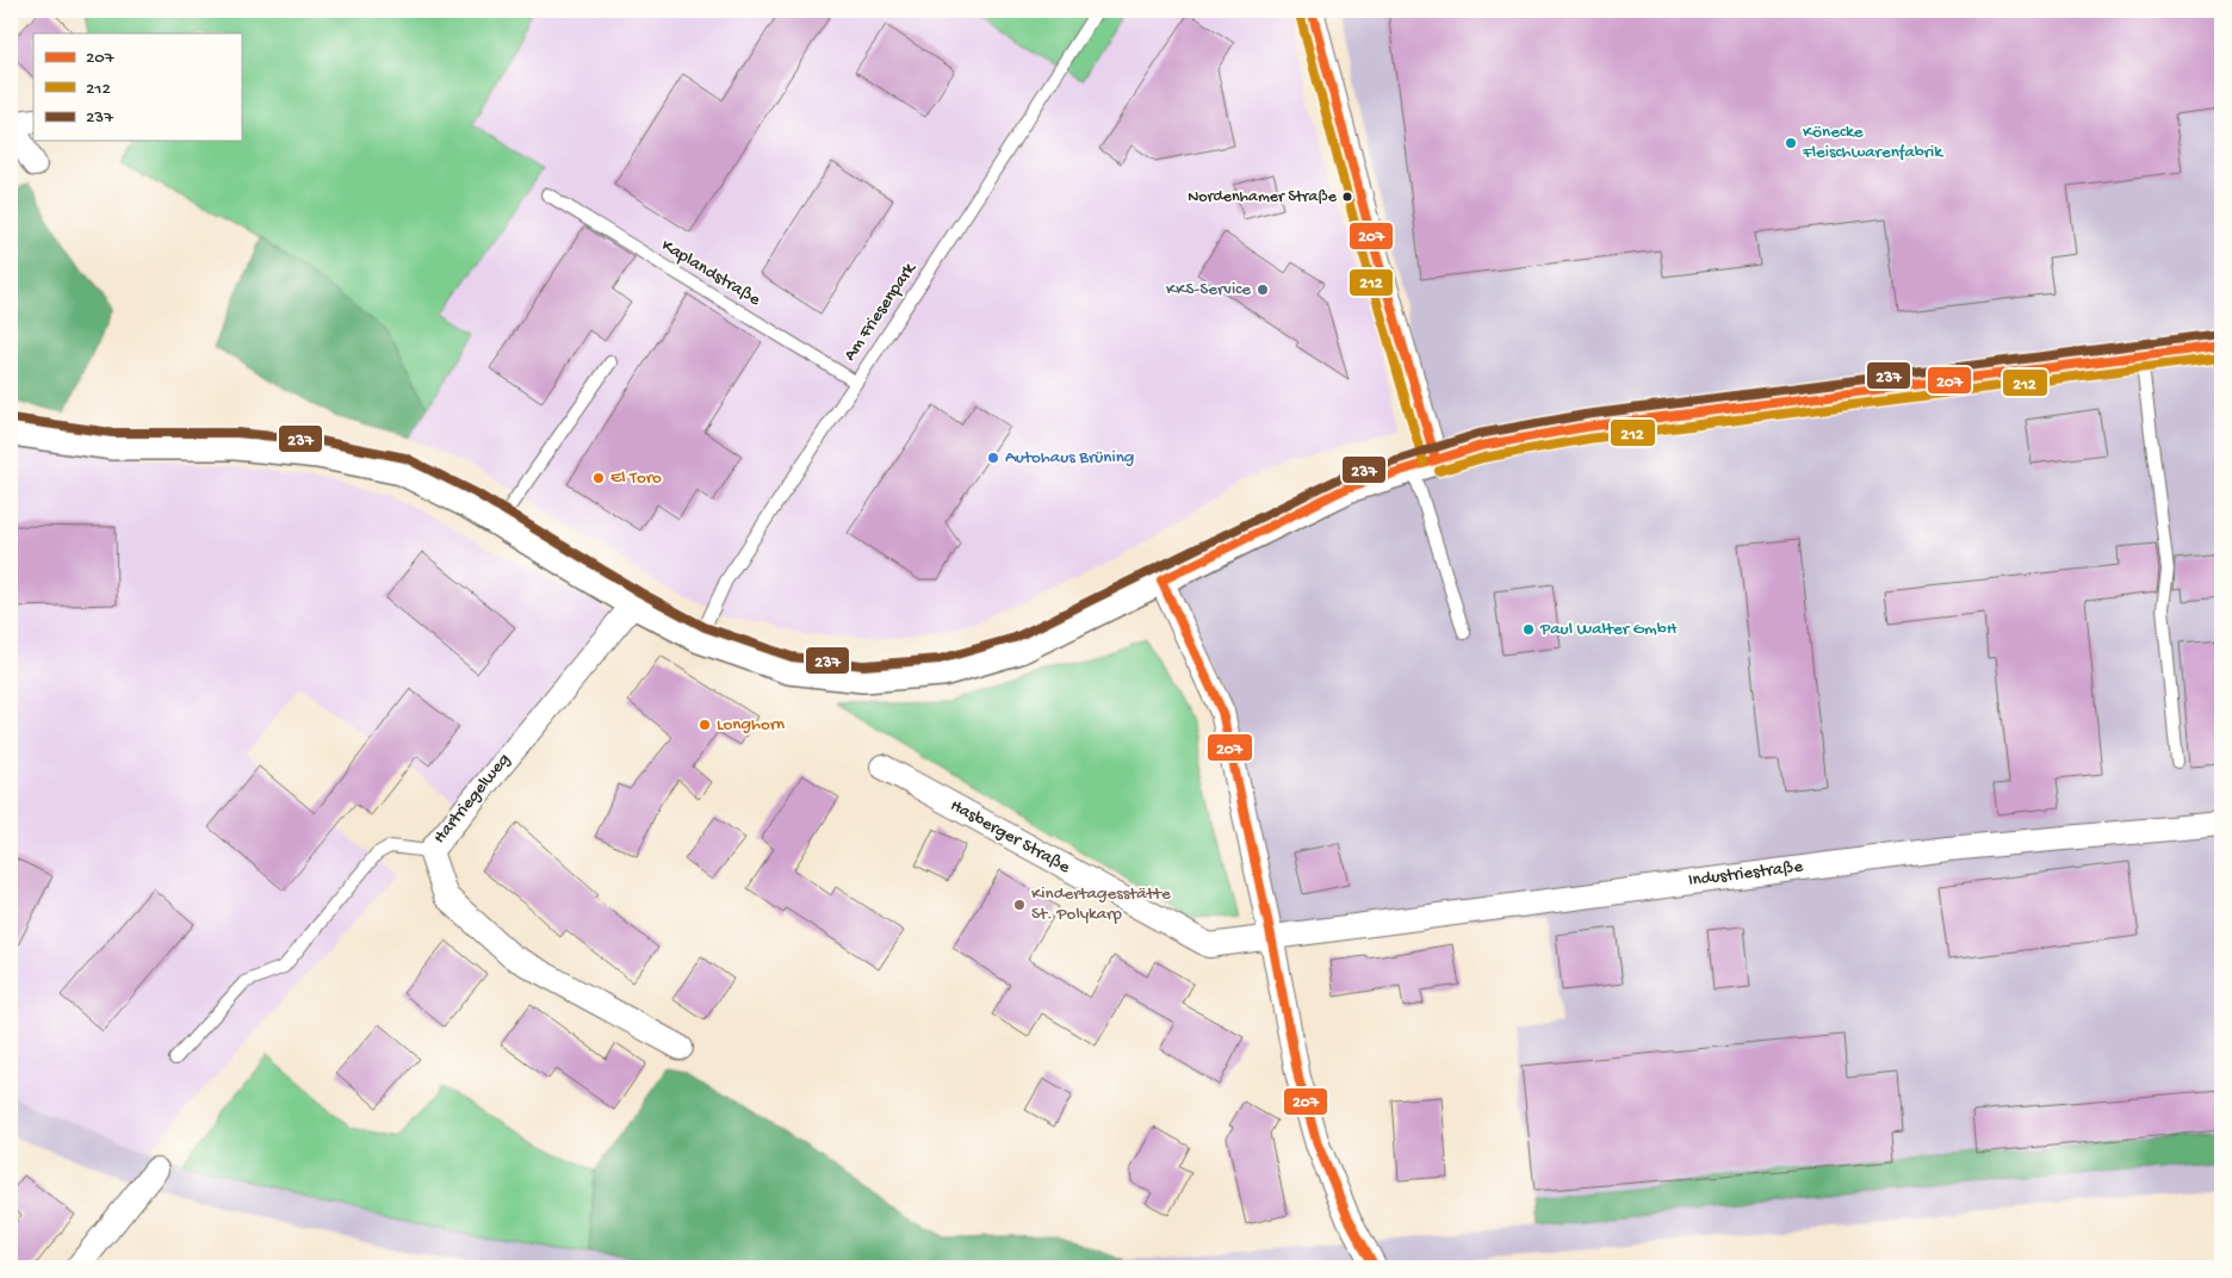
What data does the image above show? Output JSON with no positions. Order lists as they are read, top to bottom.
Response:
{
  "streets": {
    "street": ["Hartriegelweg", "Hasberger Straße", "Industriestraße"],
    "lane": ["Kaplandstraße", "Am Friesenpark"]
  },
  "crossings": [
    ["Kaplandstraße", "Am Friesenpark"],
    ["Hasberger Straße", "Industriestraße"]
  ],
  "places": [
    "Könecke Fleischwarenfabrik",
    "Nordenhamer Straße",
    "KKS-Service",
    "Autohaus Brüning",
    "El Toro",
    "Paul Walter GmbH",
    "Longhorn",
    "Kindertagesstätte St. Polykarp"
  ],
  "lines": ["transit line 207", "transit line 212", "transit line 237"],
  "legend": ["207", "212", "237"]
}
